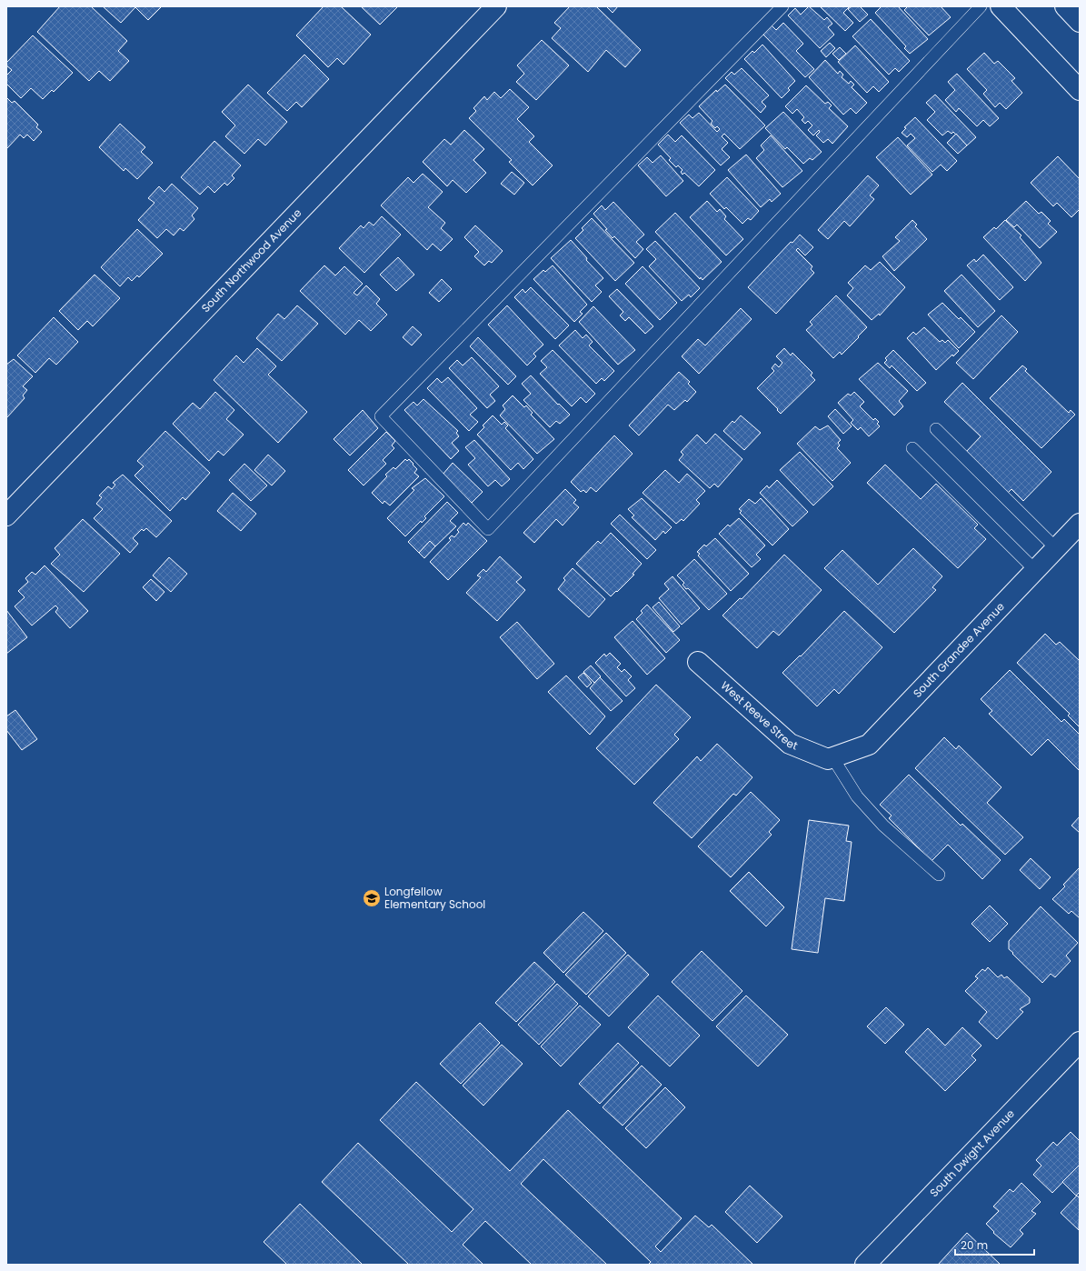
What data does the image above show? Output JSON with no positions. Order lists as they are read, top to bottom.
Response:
{
  "streets": {
    "street": [
      "South Northwood Avenue",
      "South Grandee Avenue",
      "West Reeve Street",
      "South Dwight Avenue"
    ]
  },
  "crossings": [
    ["South Grandee Avenue", "West Reeve Street"]
  ],
  "places": {
    "school or university": ["Longfellow Elementary School"]
  },
  "scale_bar": "20 m"
}
